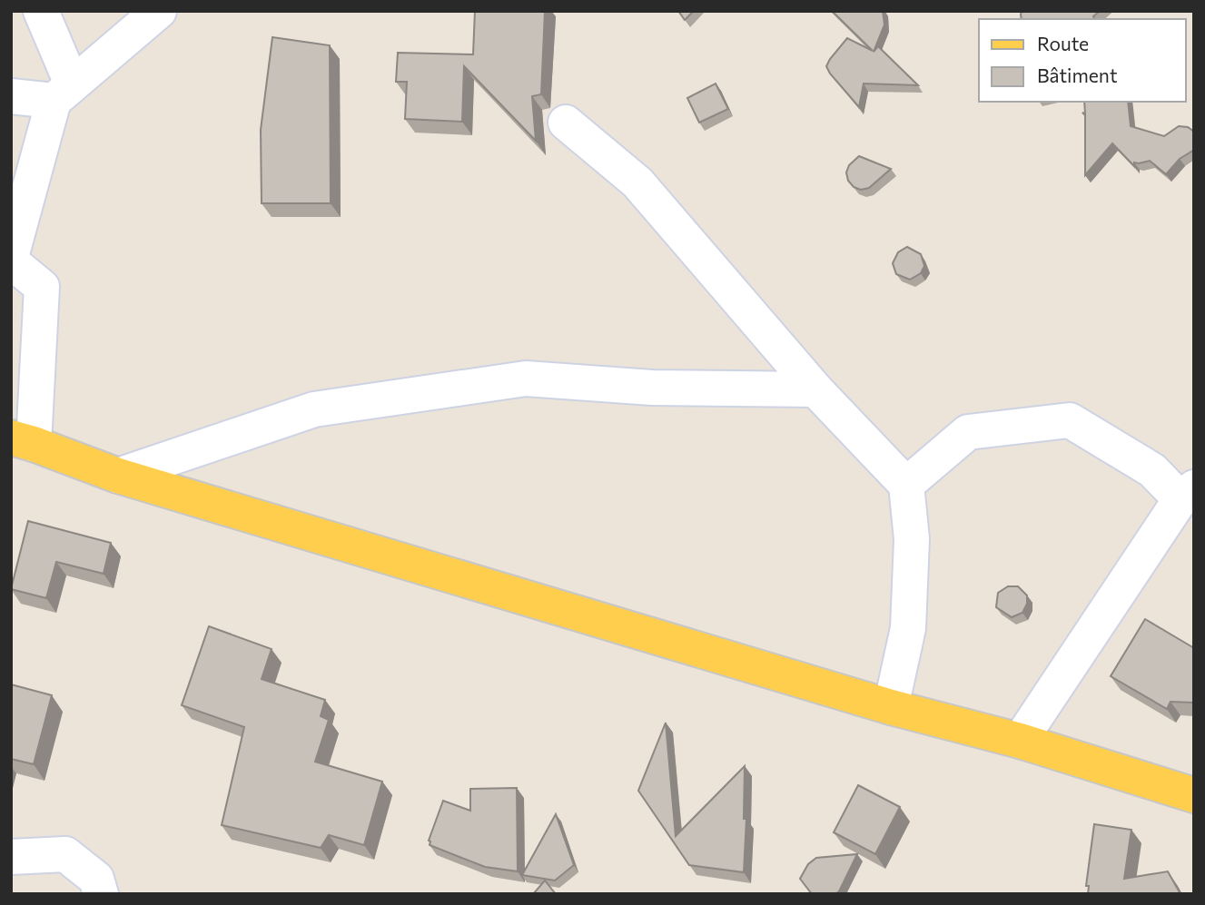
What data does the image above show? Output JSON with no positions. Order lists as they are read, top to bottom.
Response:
{
  "legend": ["Route", "Bâtiment"]
}
